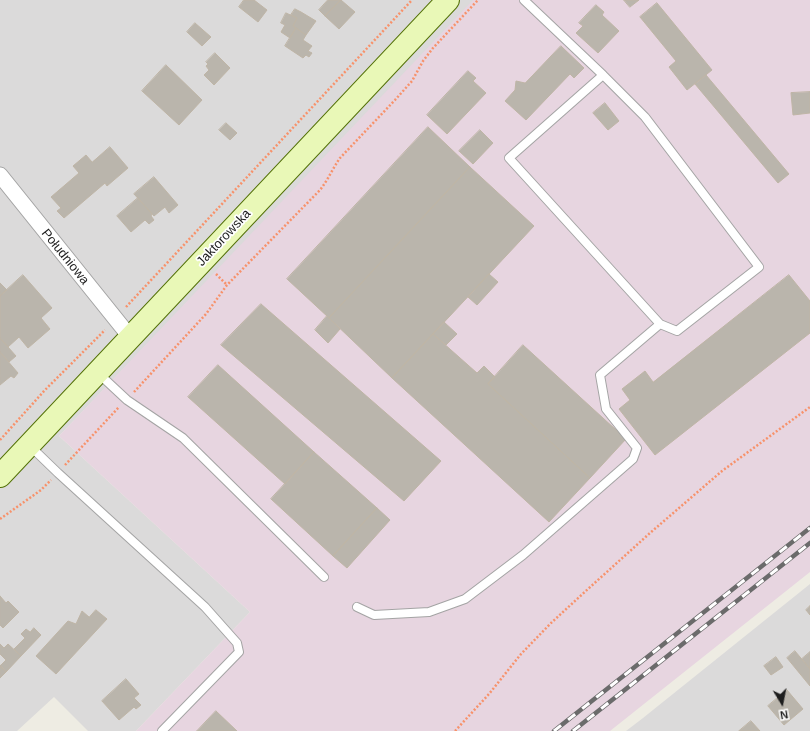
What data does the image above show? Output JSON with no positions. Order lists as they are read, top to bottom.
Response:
{
  "streets": {
    "main road": ["Jaktorowska"],
    "street": ["Południowa"]
  },
  "crossings": [
    ["Jaktorowska", "Południowa"]
  ],
  "north": "bottom"
}
